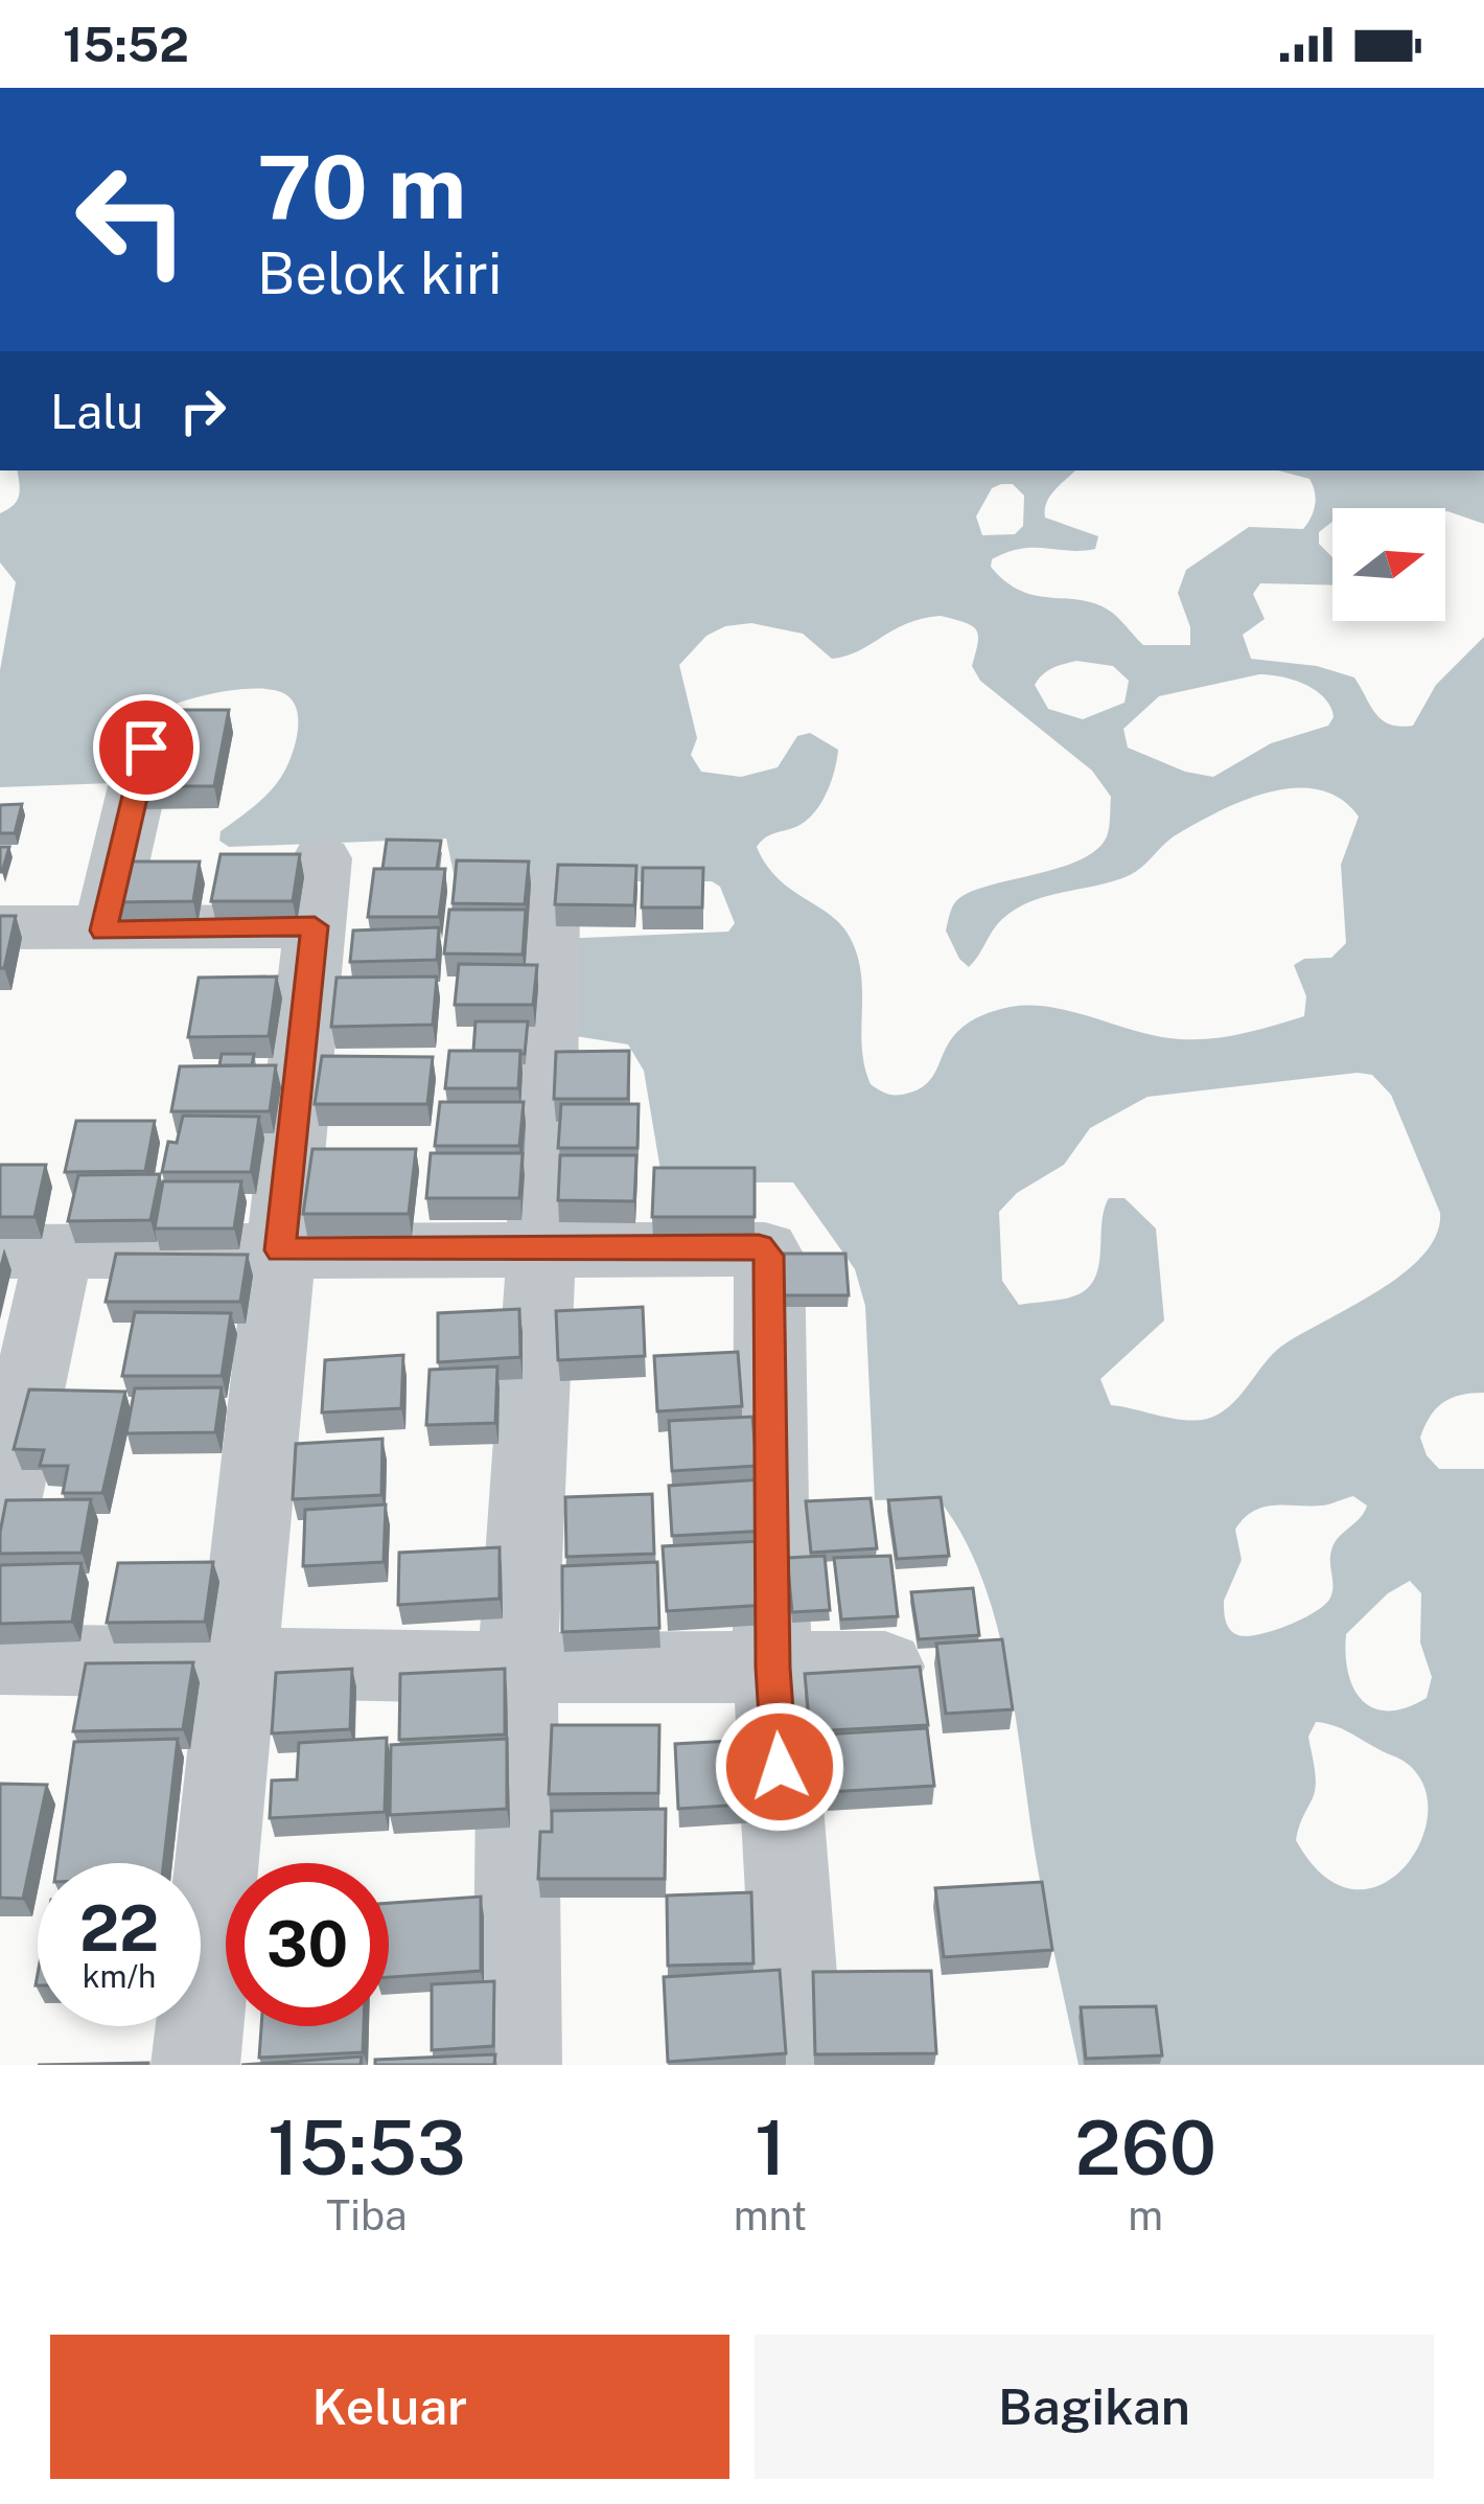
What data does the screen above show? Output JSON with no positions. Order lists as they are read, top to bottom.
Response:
{
  "north": "right",
  "page": {
    "status": "15:52",
    "turn": ["70 m", "Belok kiri"],
    "then": "Lalu",
    "speed": "22 km/h",
    "limit": "30",
    "eta": [
      "15:53",
      "Tiba",
      "1",
      "mnt",
      "260",
      "m"
    ],
    "buttons": ["Keluar", "Bagikan"]
  }
}
